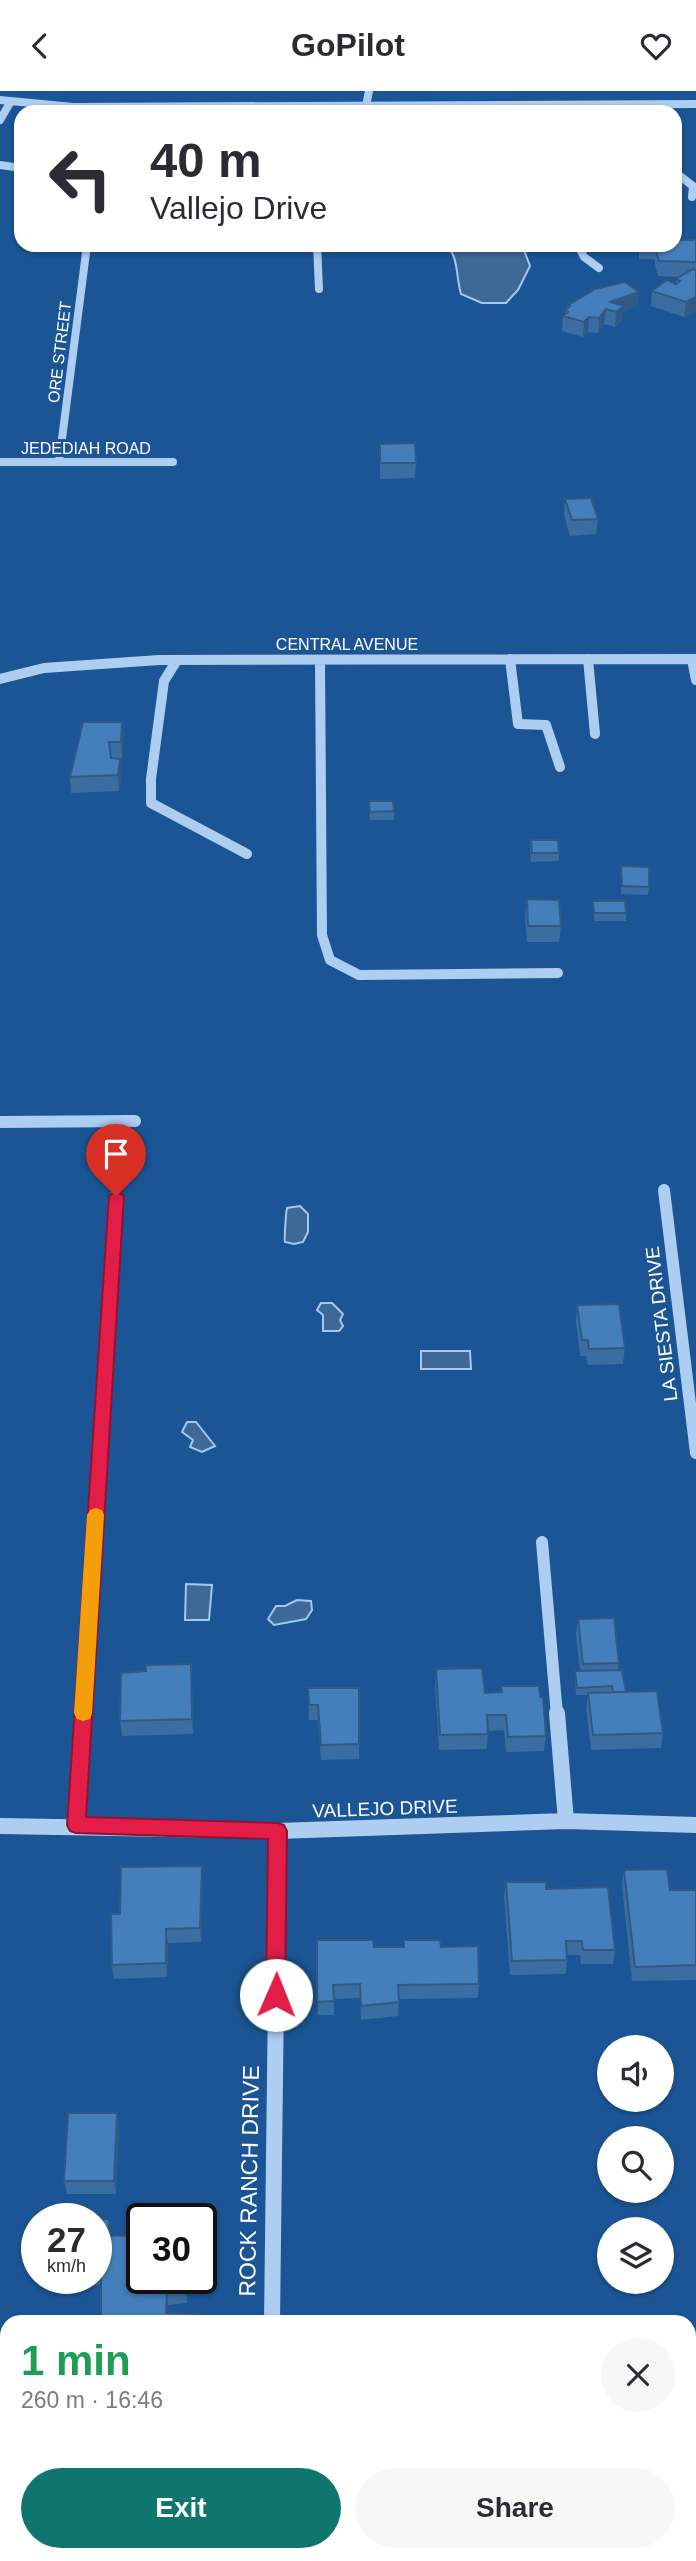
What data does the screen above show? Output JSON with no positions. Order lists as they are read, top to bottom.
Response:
{
  "streets": {
    "street": [
      "ORE STREET",
      "JEDEDIAH ROAD",
      "CENTRAL AVENUE",
      "LA SIESTA DRIVE",
      "VALLEJO DRIVE",
      "ROCK RANCH DRIVE"
    ]
  },
  "crossings": [
    ["ORE STREET", "JEDEDIAH ROAD"],
    ["VALLEJO DRIVE", "ROCK RANCH DRIVE"]
  ],
  "page": {
    "header": "GoPilot",
    "turn": ["40 m", "Vallejo Drive"],
    "speed": "27 km/h",
    "limit": "30",
    "heading": ["1 min", "260 m · 16:46"],
    "buttons": ["Exit", "Share"]
  }
}
